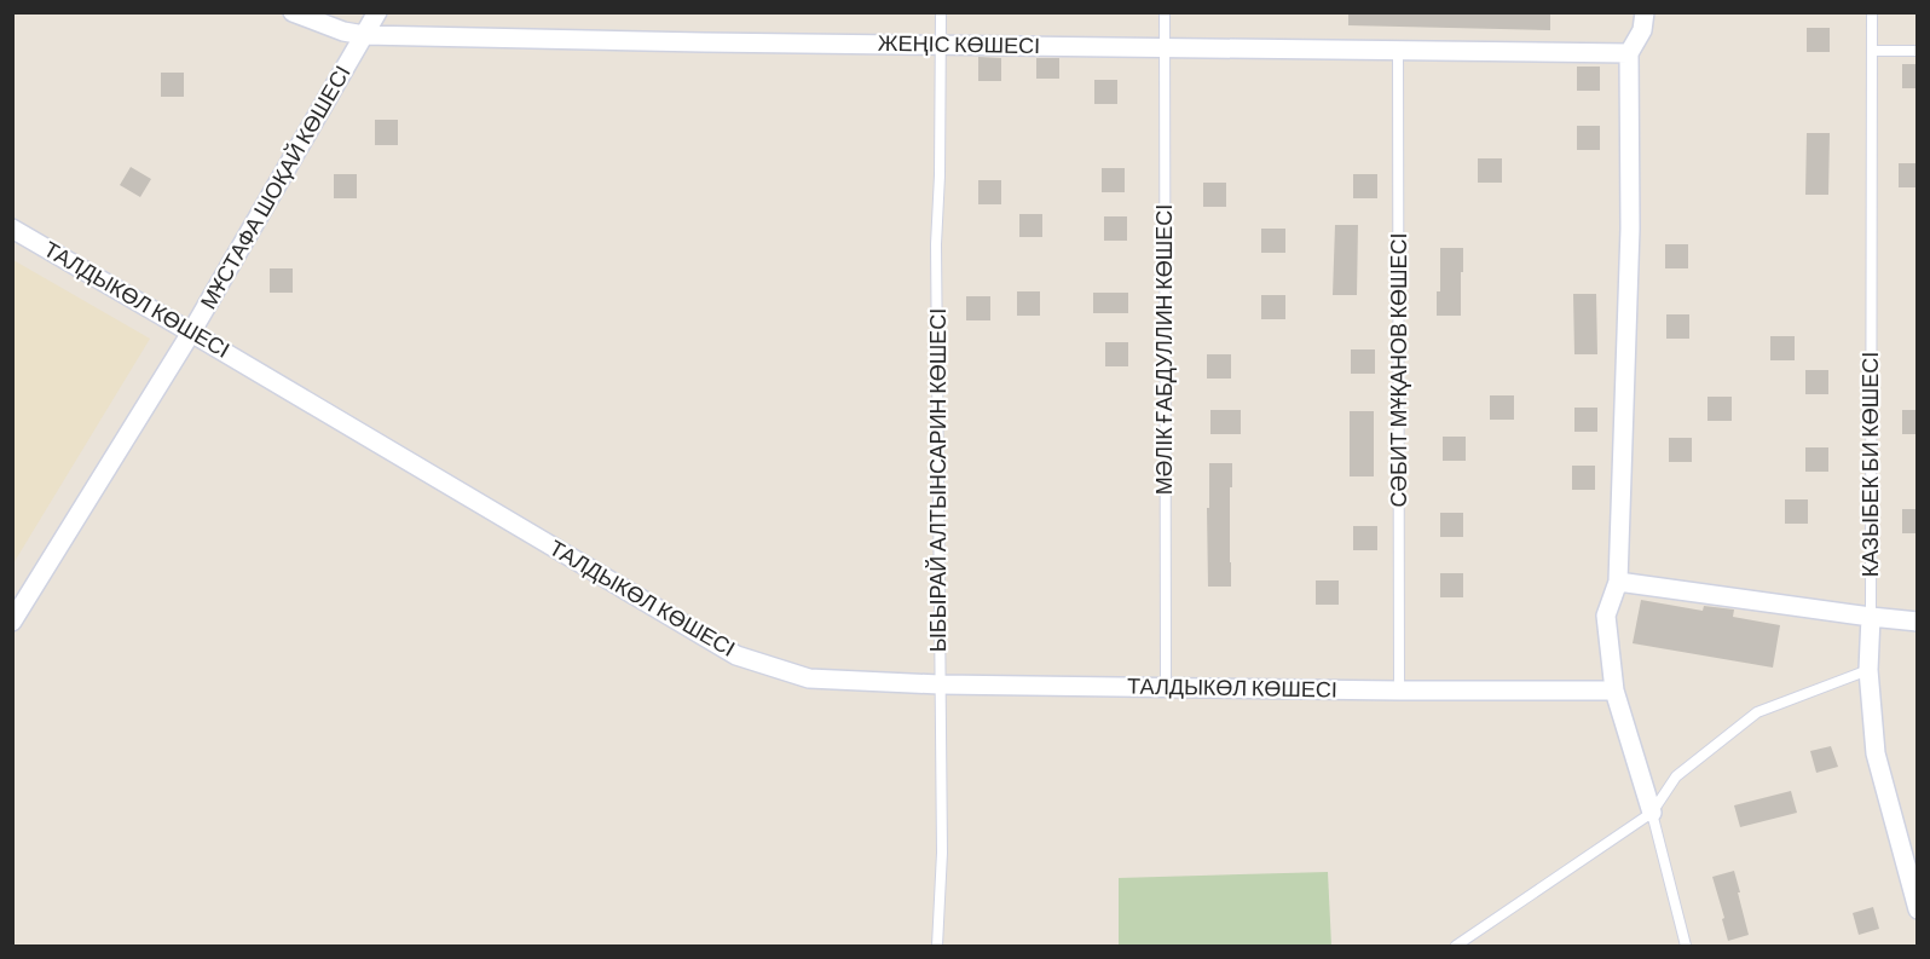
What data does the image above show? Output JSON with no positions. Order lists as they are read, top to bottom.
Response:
{
  "streets": {
    "street": [
      "ЖЕҢІС КӨШЕСІ",
      "МҰСТАФА ШОҚАЙ КӨШЕСІ",
      "ТАЛДЫКӨЛ КӨШЕСІ",
      "КАЗЫБЕК БИ КӨШЕСІ"
    ],
    "lane": ["МӘЛІК ҒАБДУЛЛИН КӨШЕСІ", "СӘБИТ МҰҚАНОВ КӨШЕСІ", "ЫБЫРАЙ АЛТЫНСАРИН КӨШЕСІ"]
  },
  "crossings": [
    ["ЖЕҢІС КӨШЕСІ", "МҰСТАФА ШОҚАЙ КӨШЕСІ"],
    ["ЖЕҢІС КӨШЕСІ", "МӘЛІК ҒАБДУЛЛИН КӨШЕСІ"],
    ["ЖЕҢІС КӨШЕСІ", "СӘБИТ МҰҚАНОВ КӨШЕСІ"],
    ["ЖЕҢІС КӨШЕСІ", "ЫБЫРАЙ АЛТЫНСАРИН КӨШЕСІ"],
    ["МҰСТАФА ШОҚАЙ КӨШЕСІ", "ТАЛДЫКӨЛ КӨШЕСІ"],
    ["ТАЛДЫКӨЛ КӨШЕСІ", "МӘЛІК ҒАБДУЛЛИН КӨШЕСІ"],
    ["ТАЛДЫКӨЛ КӨШЕСІ", "СӘБИТ МҰҚАНОВ КӨШЕСІ"],
    ["ТАЛДЫКӨЛ КӨШЕСІ", "ЫБЫРАЙ АЛТЫНСАРИН КӨШЕСІ"]
  ]
}
